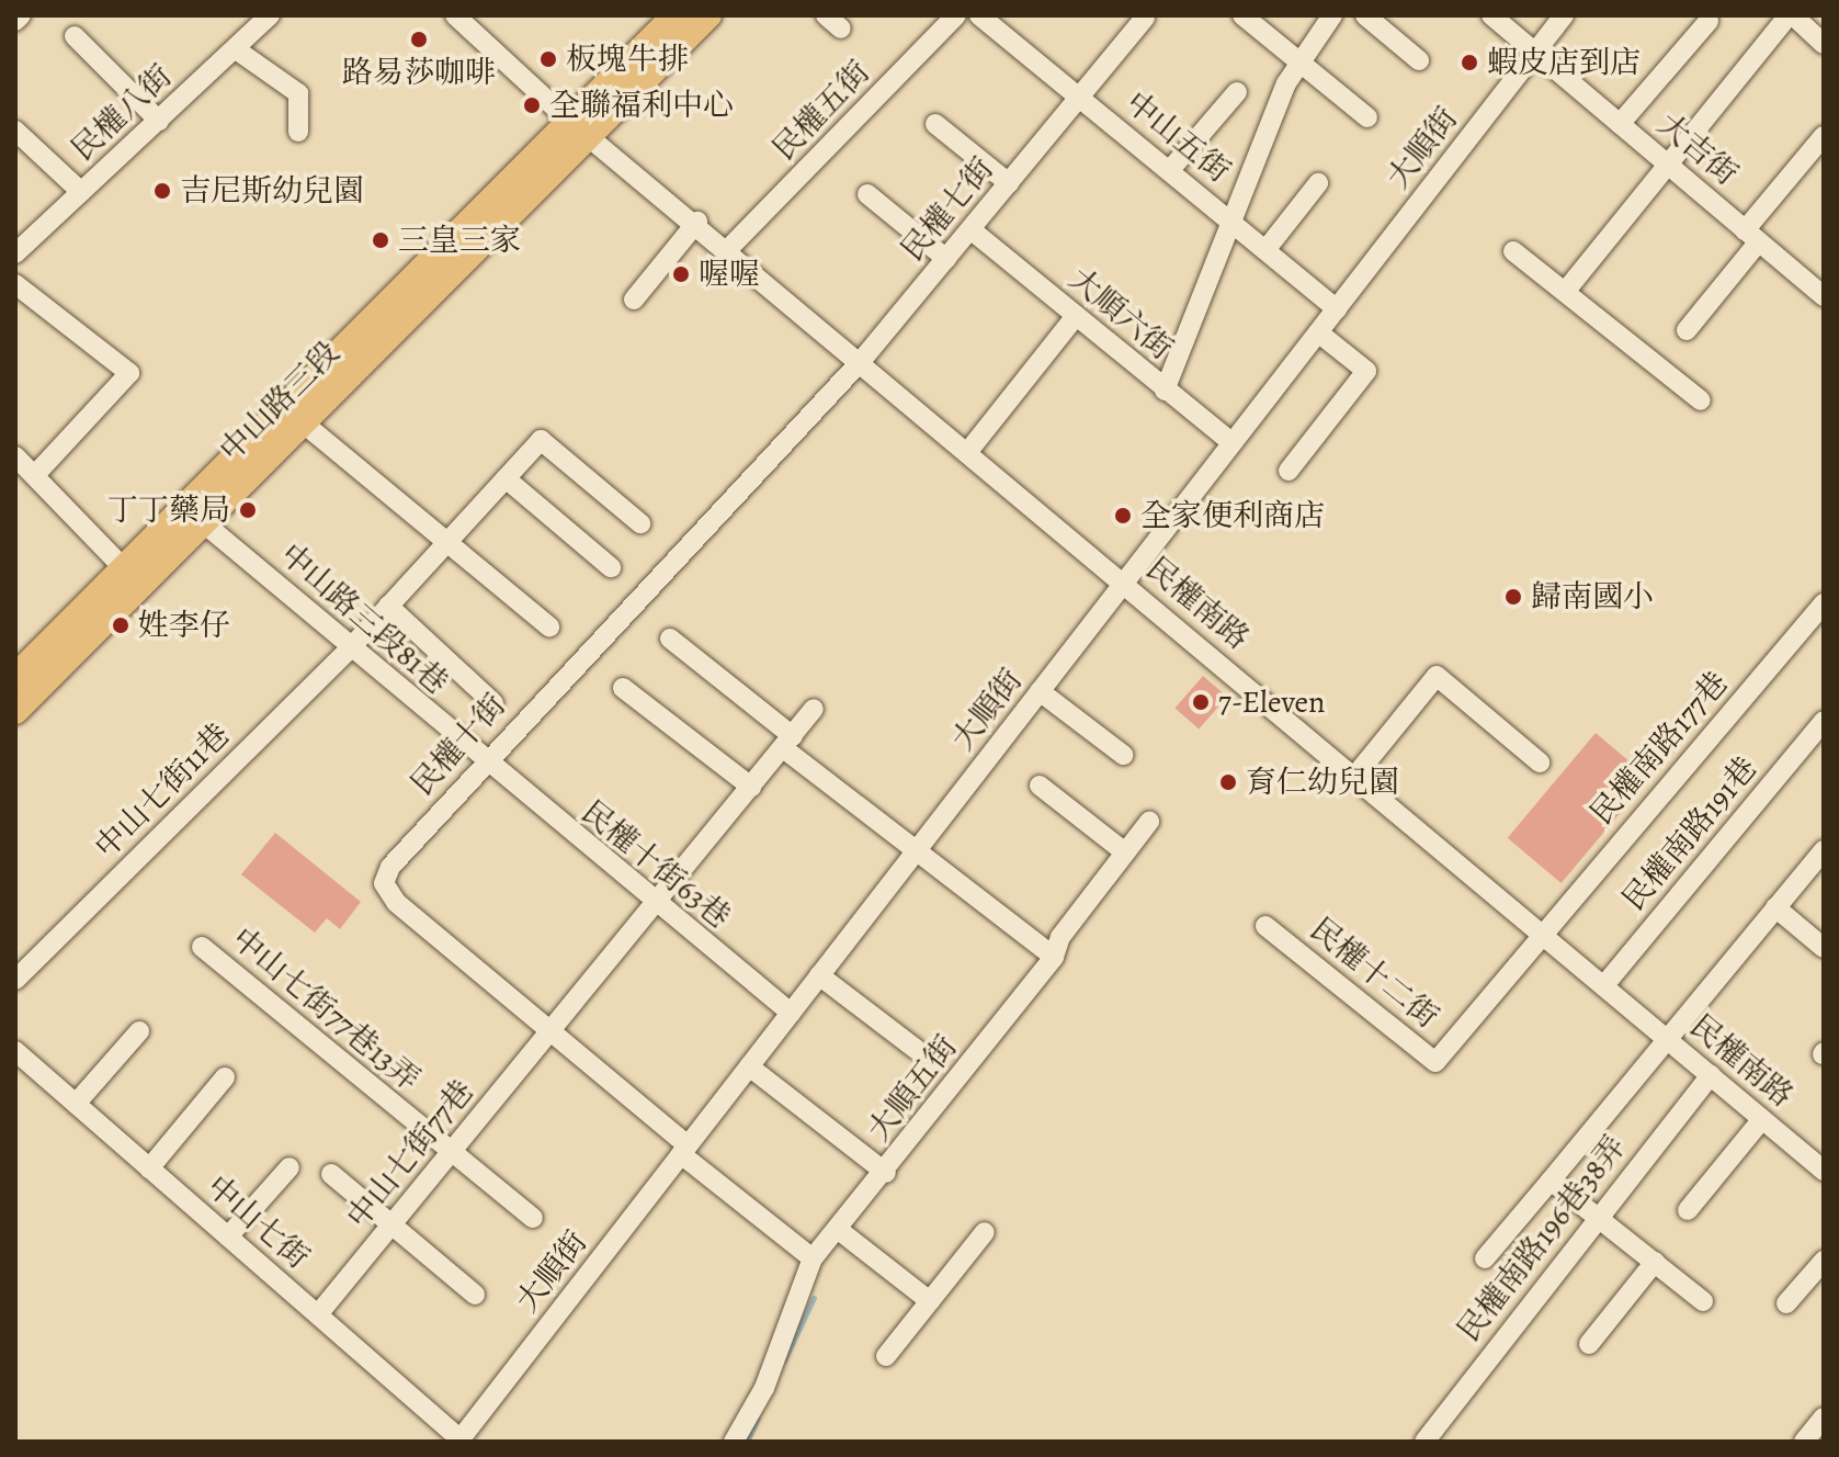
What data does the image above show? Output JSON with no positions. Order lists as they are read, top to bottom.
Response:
{
  "streets": {
    "main road": ["中山路三段"],
    "street": [
      "民權五街",
      "民權八街",
      "中山五街",
      "大順街",
      "大吉街",
      "民權七街",
      "大順六街",
      "民權南路",
      "中山路三段81巷",
      "民權十街",
      "民權南路177巷",
      "中山七街11巷",
      "民權南路191巷",
      "民權十街63巷",
      "民權十二街",
      "中山七街77巷13弄",
      "大順五街",
      "中山七街77巷",
      "中山七街",
      "民權南路196巷38弄"
    ]
  },
  "crossings": [
    ["民權五街", "民權南路"],
    ["中山五街", "大順街"],
    ["中山五街", "民權七街"],
    ["大順街", "大吉街"],
    ["大順街", "大順六街"],
    ["大順街", "民權南路"],
    ["大順街", "民權十街"],
    ["大順街", "民權十街63巷"],
    ["大順街", "中山七街"],
    ["民權七街", "大順六街"],
    ["民權七街", "民權南路"],
    ["民權七街", "民權十街"],
    ["中山路三段", "民權南路"],
    ["中山路三段", "中山路三段81巷"],
    ["民權南路", "民權十街"],
    ["民權南路", "民權南路177巷"],
    ["民權南路", "民權南路191巷"],
    ["民權南路", "民權十二街"],
    ["民權南路", "民權南路196巷38弄"],
    ["中山路三段81巷", "民權十街"],
    ["中山路三段81巷", "中山七街11巷"],
    ["中山路三段81巷", "民權十街63巷"],
    ["民權十街", "民權十街63巷"],
    ["民權十街", "中山七街77巷"],
    ["民權南路177巷", "民權十二街"],
    ["民權十街63巷", "中山七街77巷"],
    ["中山七街77巷13弄", "中山七街77巷"],
    ["中山七街77巷", "中山七街"]
  ],
  "places": [
    "路易莎咖啡",
    "板塊牛排",
    "蝦皮店到店",
    "全聯福利中心",
    "吉尼斯幼兒園",
    "三皇三家",
    "喔喔",
    "丁丁藥局",
    "全家便利商店",
    "歸南國小",
    "姓李仔",
    "7-Eleven",
    "育仁幼兒園"
  ]
}
